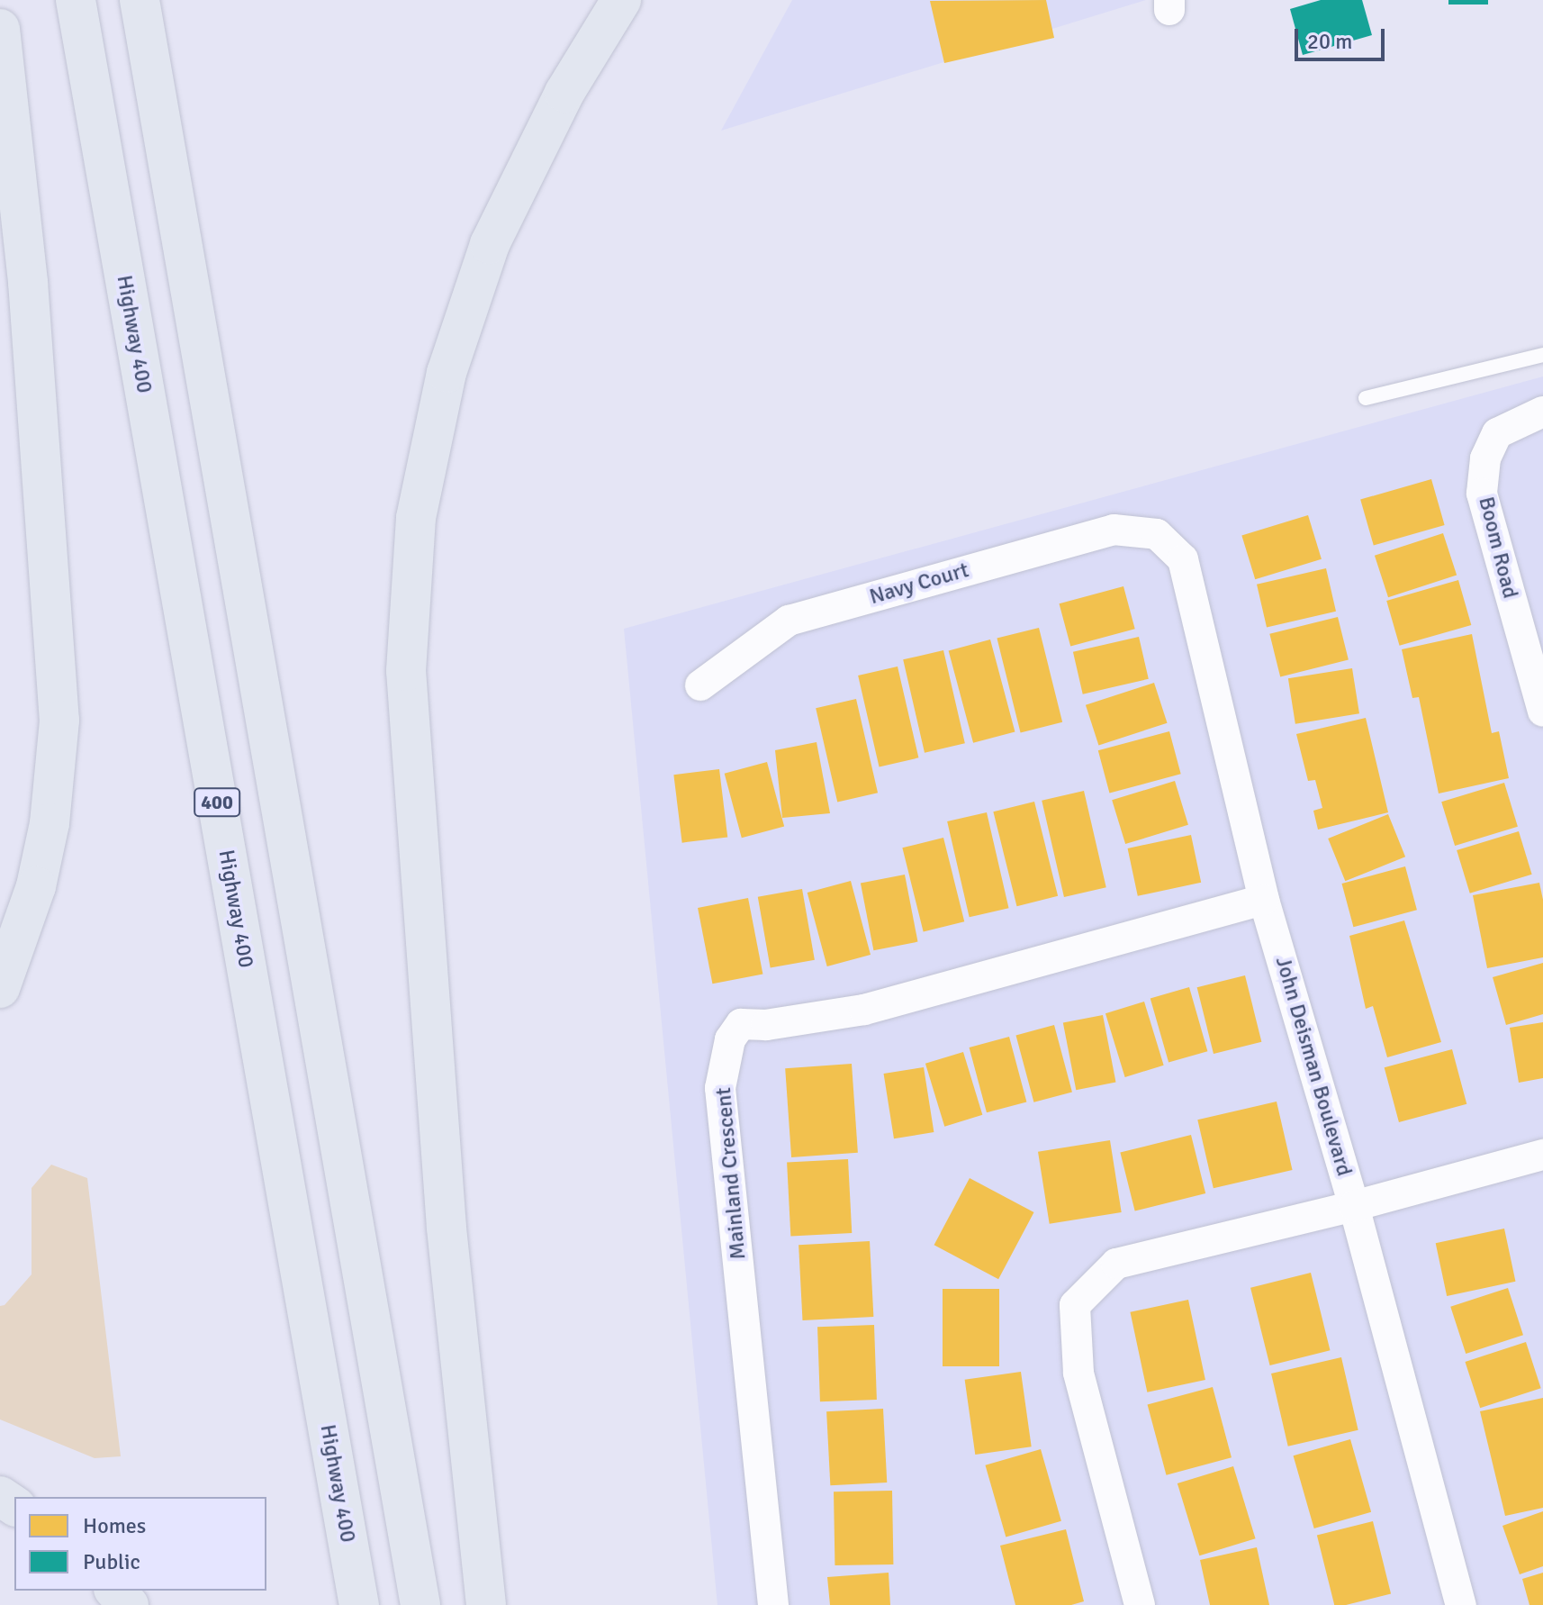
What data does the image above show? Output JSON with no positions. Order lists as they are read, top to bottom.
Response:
{
  "streets": {
    "highway": ["Highway 400", "400"],
    "street": [
      "Boom Road",
      "Navy Court",
      "John Deisman Boulevard",
      "Mainland Crescent"
    ]
  },
  "crossings": [
    ["Navy Court", "John Deisman Boulevard"],
    ["John Deisman Boulevard", "Mainland Crescent"]
  ],
  "legend": ["Homes", "Public"],
  "scale_bar": "20 m"
}
